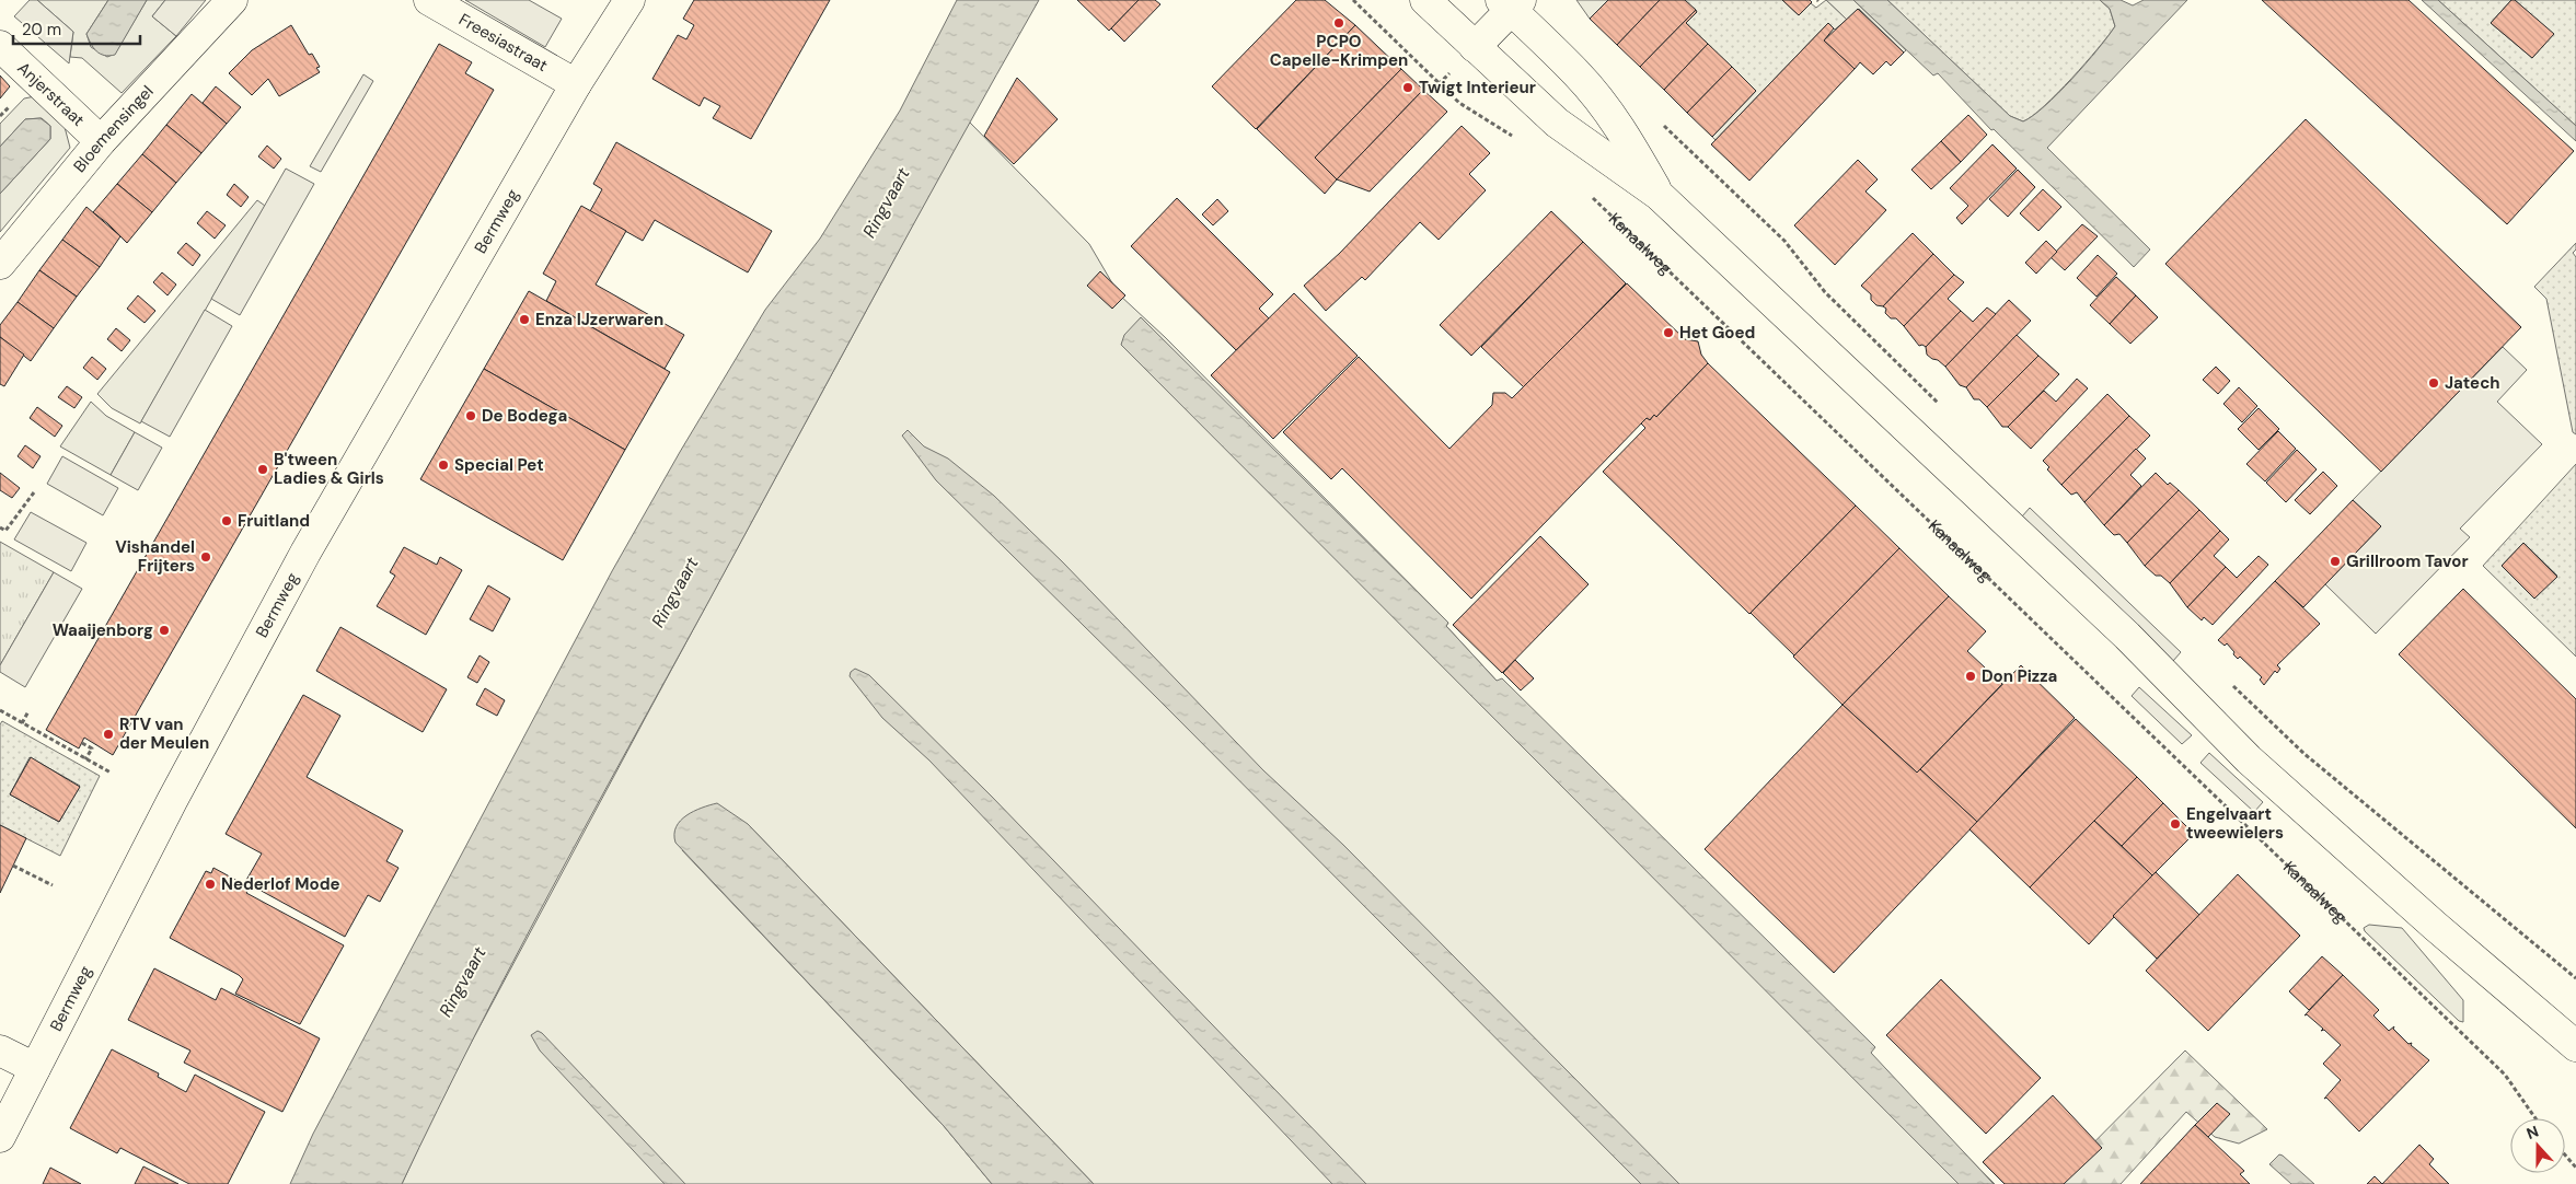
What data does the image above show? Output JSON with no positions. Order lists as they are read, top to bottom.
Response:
{
  "streets": {
    "street": [
      "Freesiastraat",
      "Anjerstraat",
      "Bloemensingel",
      "Bermweg"
    ],
    "path": ["Kanaalweg"]
  },
  "crossings": [
    ["Freesiastraat", "Bermweg"],
    ["Anjerstraat", "Bloemensingel"]
  ],
  "water": ["Ringvaart"],
  "places": [
    "PCPO Capelle-Krimpen",
    "Twigt Interieur",
    "Enza IJzerwaren",
    "Het Goed",
    "Jatech",
    "De Bodega",
    "Special Pet",
    "B'tween Ladies & Girls",
    "Fruitland",
    "Vishandel Frijters",
    "Grillroom Tavor",
    "Waaijenborg",
    "Don Pizza",
    "RTV van der Meulen",
    "Engelvaart tweewielers",
    "Nederlof Mode"
  ],
  "scale_bar": "20 m",
  "north": "top"
}
